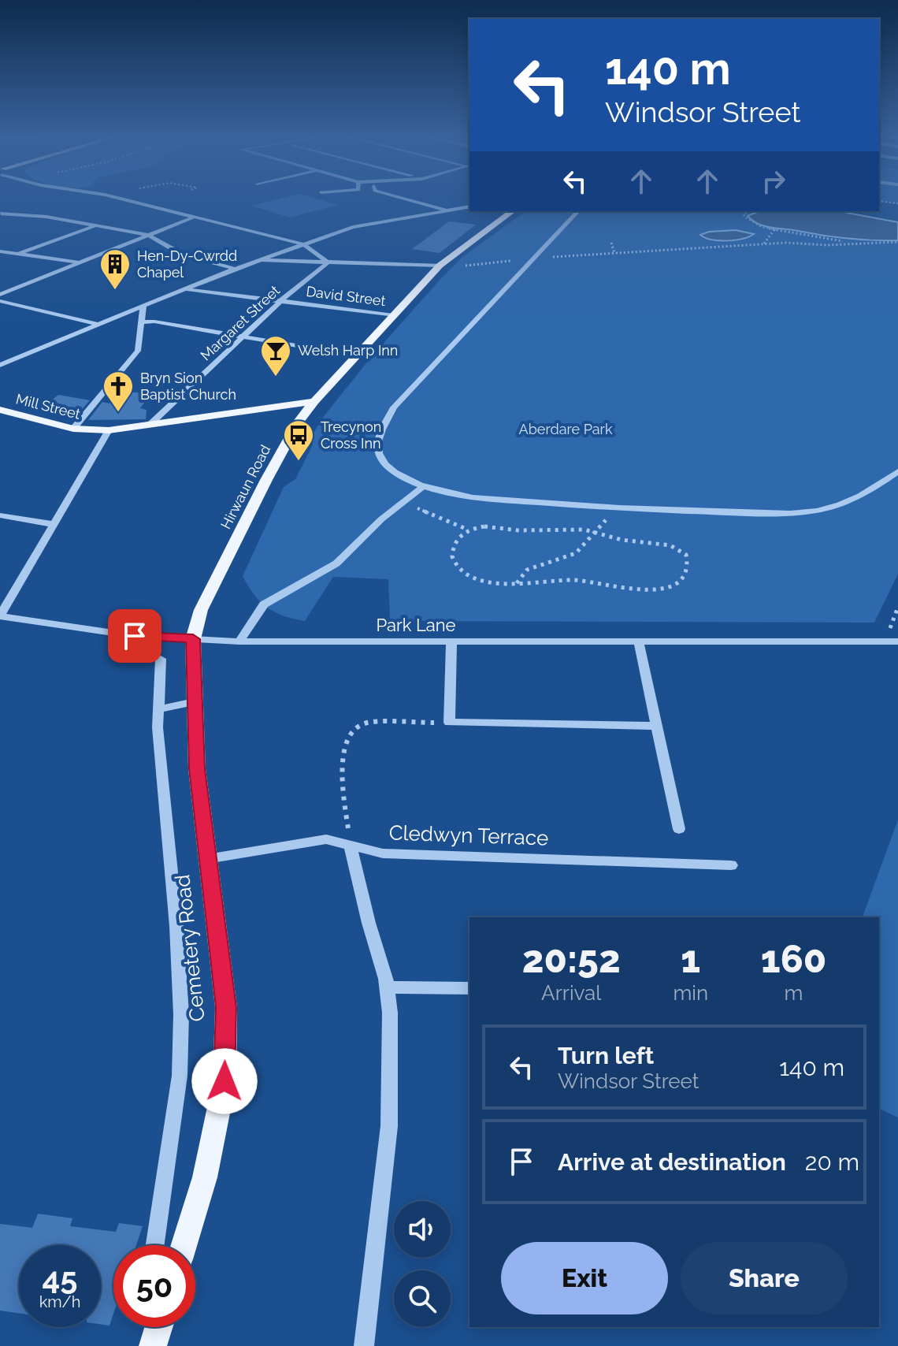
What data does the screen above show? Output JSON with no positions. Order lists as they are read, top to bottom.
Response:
{
  "streets": {
    "main road": ["Mill Street", "Hirwaun Road", "Cemetery Road"],
    "street": [
      "David Street",
      "Margaret Street",
      "Park Lane",
      "Cledwyn Terrace"
    ]
  },
  "crossings": [
    ["David Street", "Margaret Street"],
    ["David Street", "Hirwaun Road"],
    ["Margaret Street", "Mill Street"],
    ["Mill Street", "Hirwaun Road"],
    ["Hirwaun Road", "Park Lane"],
    ["Hirwaun Road", "Cemetery Road"],
    ["Park Lane", "Cemetery Road"],
    ["Cledwyn Terrace", "Cemetery Road"]
  ],
  "parks": ["Aberdare Park"],
  "places": {
    "building": ["Hen-Dy-Cwrdd Chapel"],
    "bar": ["Welsh Harp Inn"],
    "church": ["Bryn Sion Baptist Church"],
    "bus stop": ["Trecynon Cross Inn"]
  },
  "page": {
    "turn": ["140 m", "Windsor Street"],
    "eta": [
      "20:52",
      "Arrival",
      "1",
      "min",
      "160",
      "m"
    ],
    "list": [
      {
        "name": "Turn left",
        "note": "Windsor Street",
        "value": "140 m"
      },
      {
        "name": "Arrive at destination",
        "value": "20 m"
      }
    ],
    "buttons": ["Exit", "Share"],
    "speed": "45 km/h",
    "limit": "50"
  }
}
